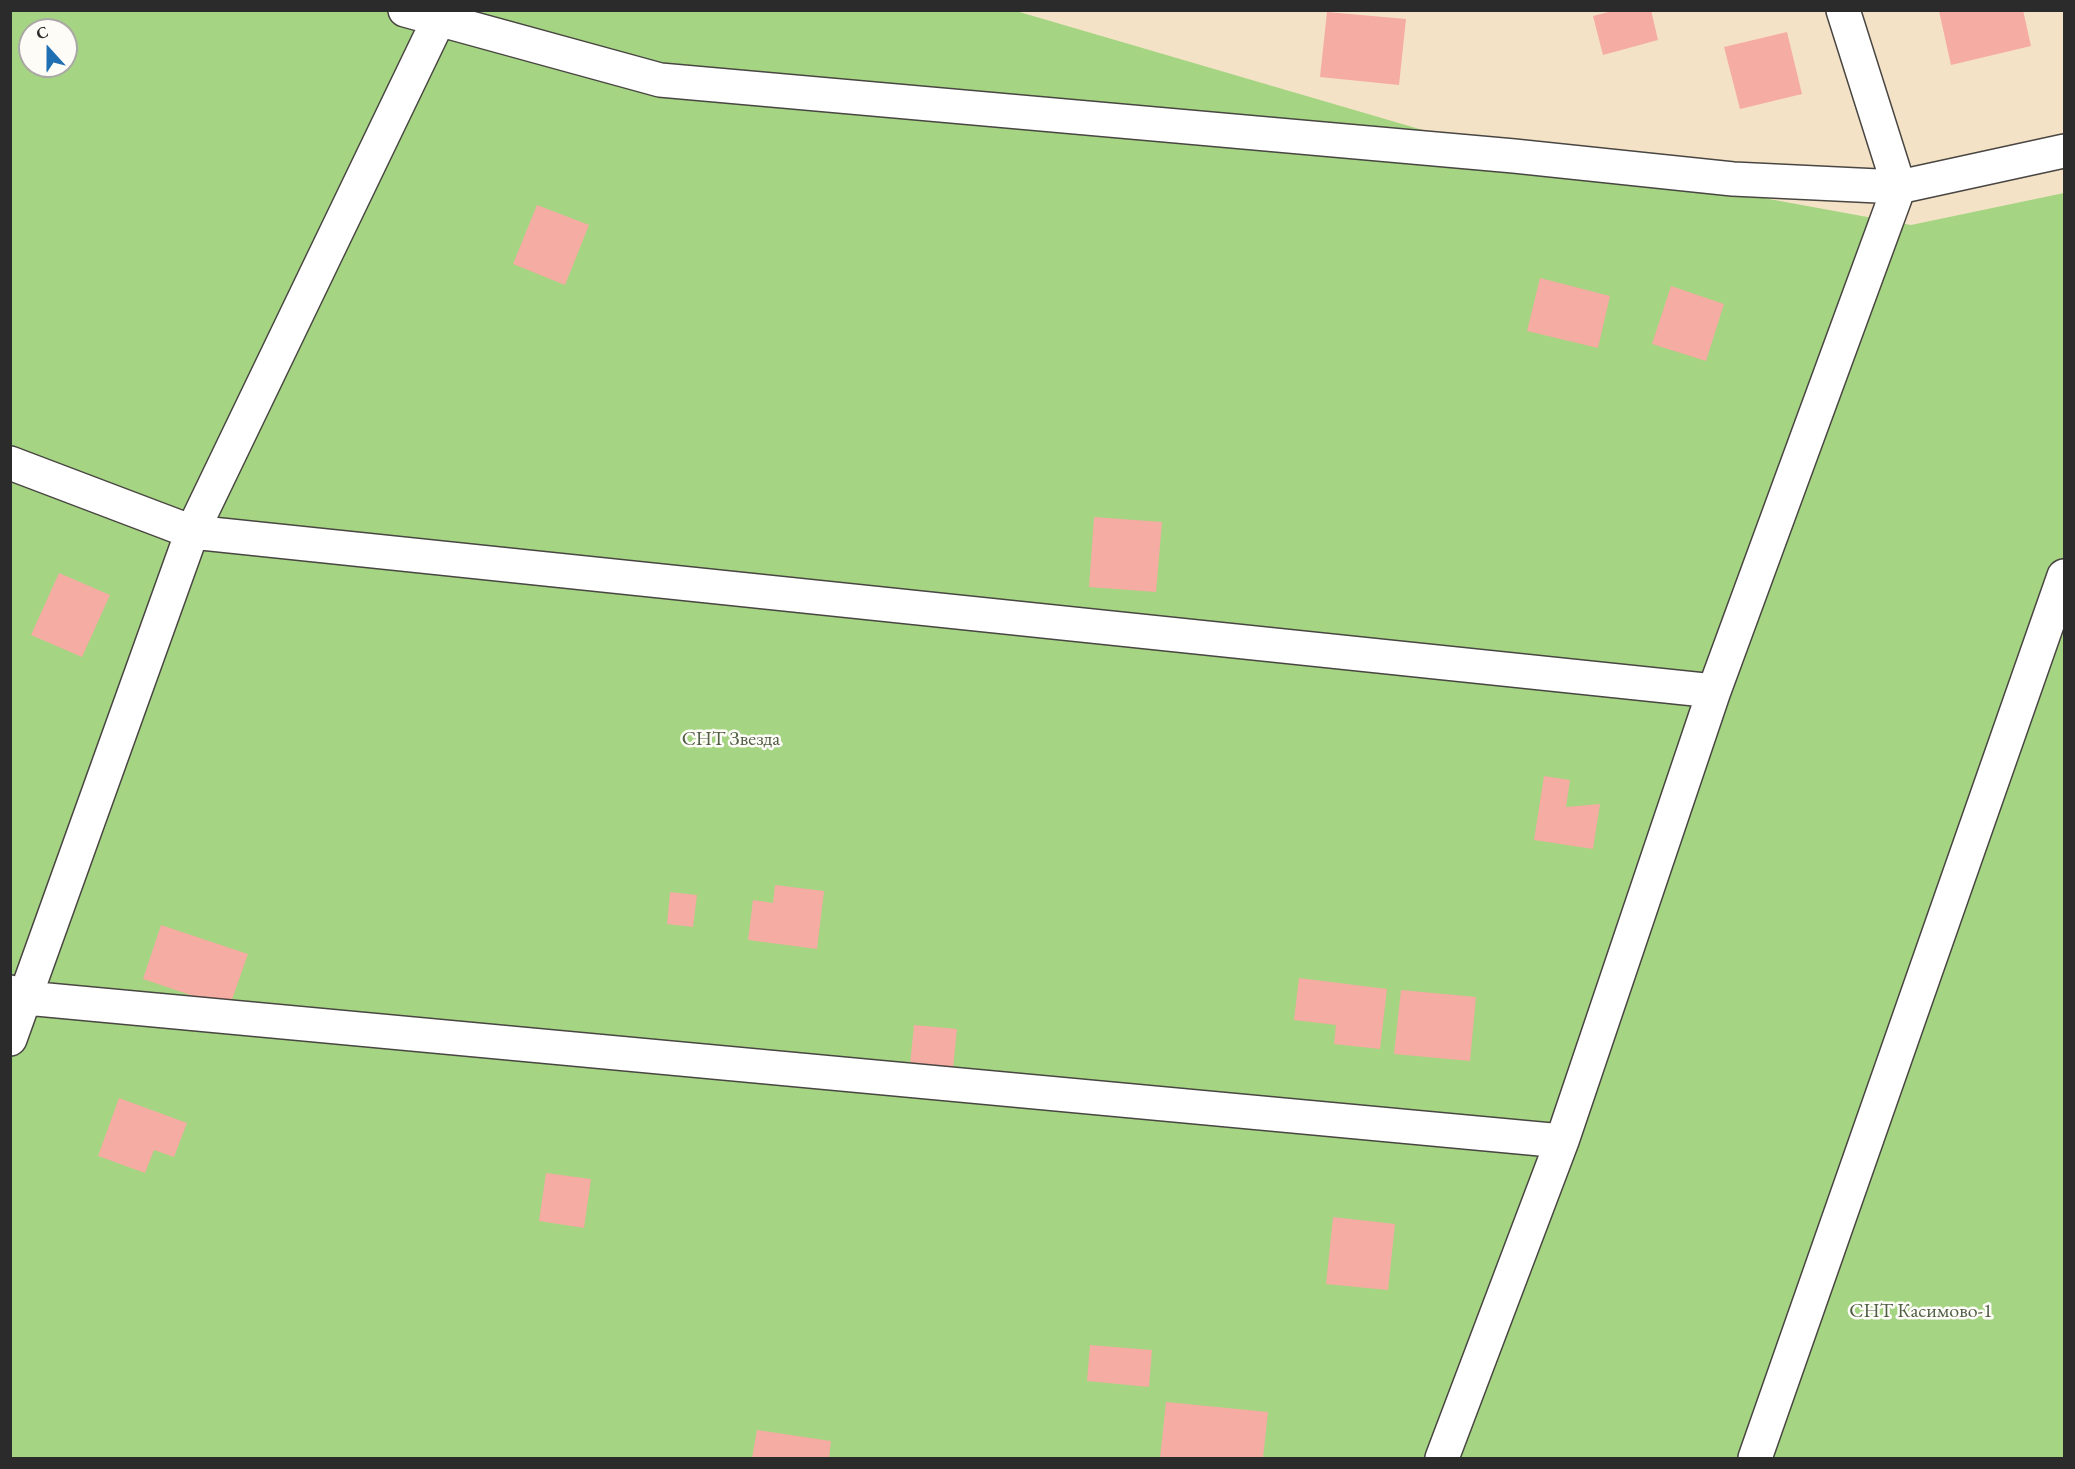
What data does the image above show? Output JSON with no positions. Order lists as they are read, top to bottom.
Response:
{
  "parks": ["СНТ Звезда", "СНТ Касимово-1"],
  "north": "top"
}
